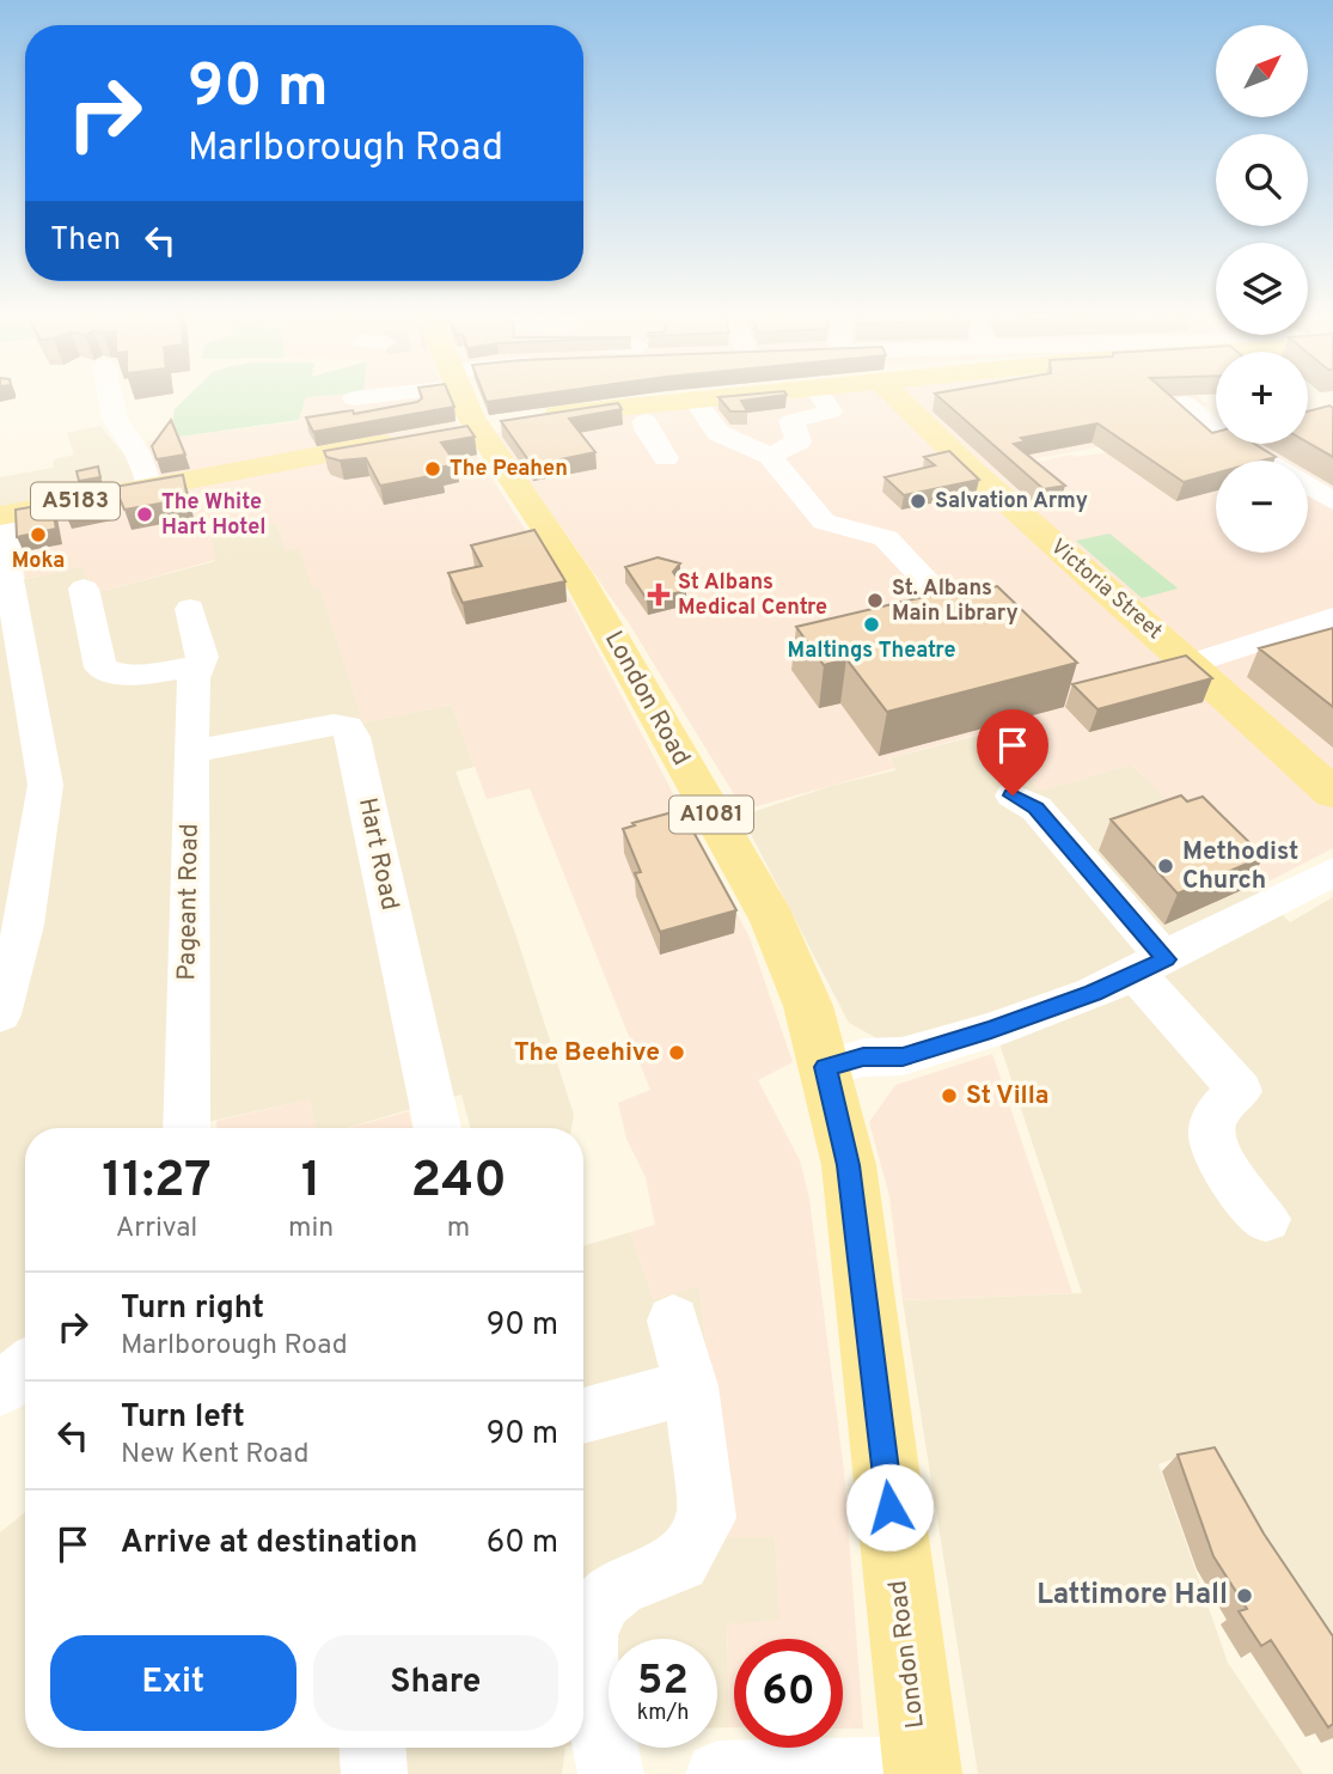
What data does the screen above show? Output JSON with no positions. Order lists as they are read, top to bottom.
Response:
{
  "streets": {
    "main road": [
      "A5183",
      "Victoria Street",
      "London Road",
      "A1081"
    ],
    "street": ["Hart Road", "Pageant Road"]
  },
  "crossings": [
    ["Hart Road", "Pageant Road"]
  ],
  "places": {
    "other": [
      "The Peahen",
      "Salvation Army",
      "The White Hart Hotel",
      "Moka",
      "St. Albans Main Library",
      "Maltings Theatre",
      "Methodist Church",
      "The Beehive",
      "St Villa",
      "Lattimore Hall"
    ],
    "health": ["St Albans Medical Centre"]
  },
  "north": "top right",
  "page": {
    "map_buttons": ["+", "−"],
    "turn": ["90 m", "Marlborough Road"],
    "then": "Then",
    "eta": [
      "11:27",
      "Arrival",
      "1",
      "min",
      "240",
      "m"
    ],
    "list": [
      {
        "name": "Turn right",
        "note": "Marlborough Road",
        "value": "90 m"
      },
      {
        "name": "Turn left",
        "note": "New Kent Road",
        "value": "90 m"
      },
      {
        "name": "Arrive at destination",
        "value": "60 m"
      }
    ],
    "buttons": ["Exit", "Share"],
    "speed": "52 km/h",
    "limit": "60"
  }
}
